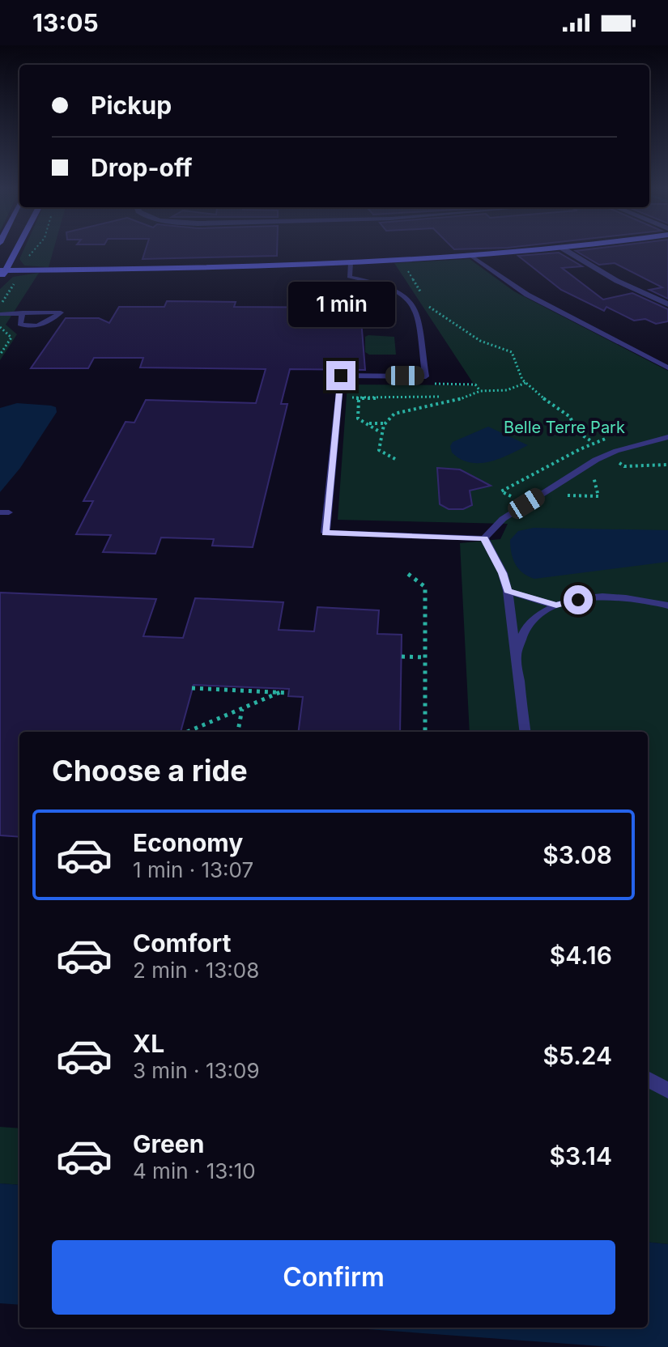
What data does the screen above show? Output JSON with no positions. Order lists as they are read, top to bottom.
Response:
{
  "parks": ["Belle Terre Park"],
  "page": {
    "status": "13:05",
    "banner": ["Pickup", "Drop-off"],
    "bubble": "1 min",
    "heading": "Choose a ride",
    "list": [
      {
        "name": "Economy",
        "note": "1 min · 13:07",
        "value": "$3.08"
      },
      {
        "name": "Comfort",
        "note": "2 min · 13:08",
        "value": "$4.16"
      },
      {
        "name": "XL",
        "note": "3 min · 13:09",
        "value": "$5.24"
      },
      {
        "name": "Green",
        "note": "4 min · 13:10",
        "value": "$3.14"
      }
    ],
    "buttons": "Confirm"
  }
}
